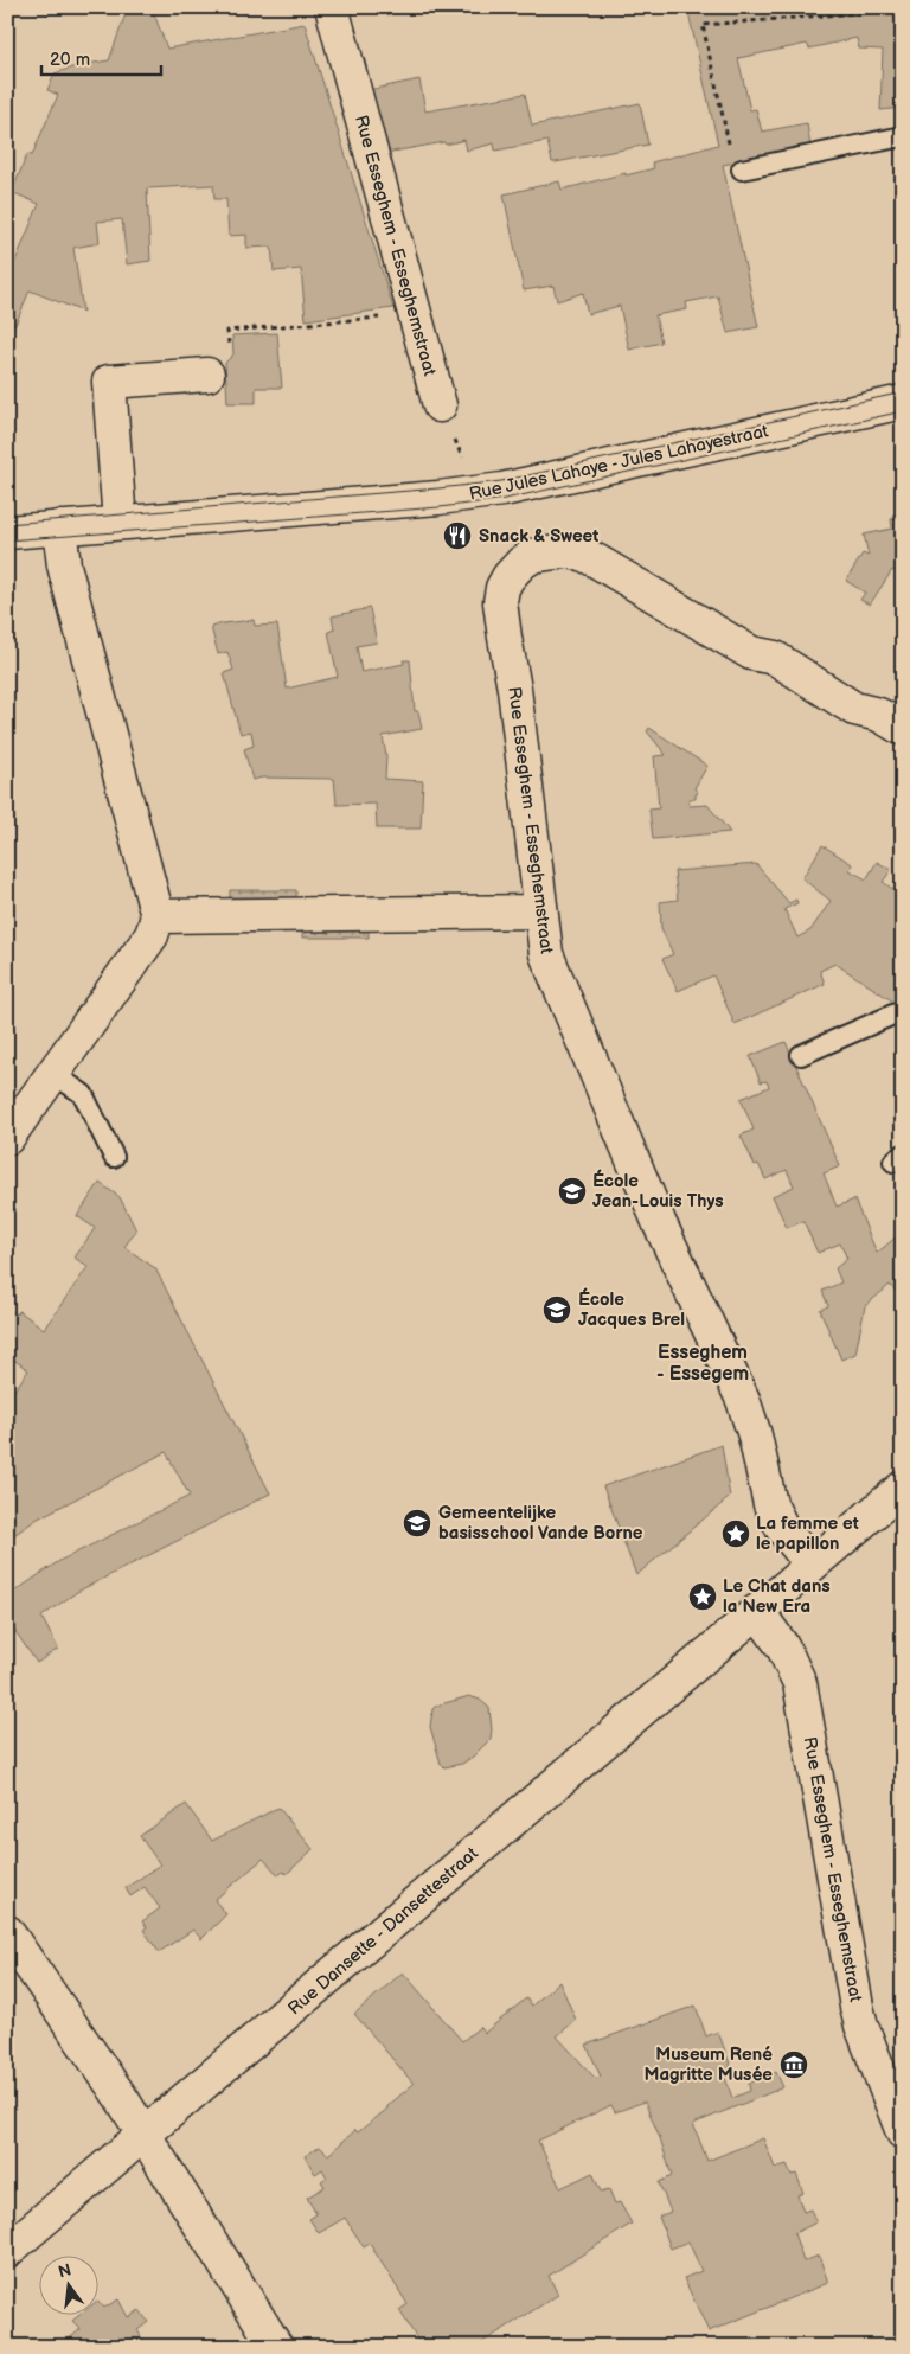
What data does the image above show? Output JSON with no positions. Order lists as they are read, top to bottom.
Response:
{
  "streets": {
    "street": ["Rue Esseghem - Esseghemstraat", "Rue Jules Lahaye - Jules Lahayestraat", "Rue Dansette - Dansettestraat"]
  },
  "crossings": [
    ["Rue Esseghem - Esseghemstraat", "Rue Dansette - Dansettestraat"]
  ],
  "districts": ["Esseghem - Essegem"],
  "places": {
    "restaurant": ["Snack & Sweet"],
    "school or university": ["École Jean-Louis Thys", "École Jacques Brel", "Gemeentelijke basisschool Vande Borne"],
    "place": ["La femme et le papillon", "Le Chat dans la New Era"],
    "museum": ["Museum René Magritte Musée"]
  },
  "scale_bar": "20 m",
  "north": "top"
}
